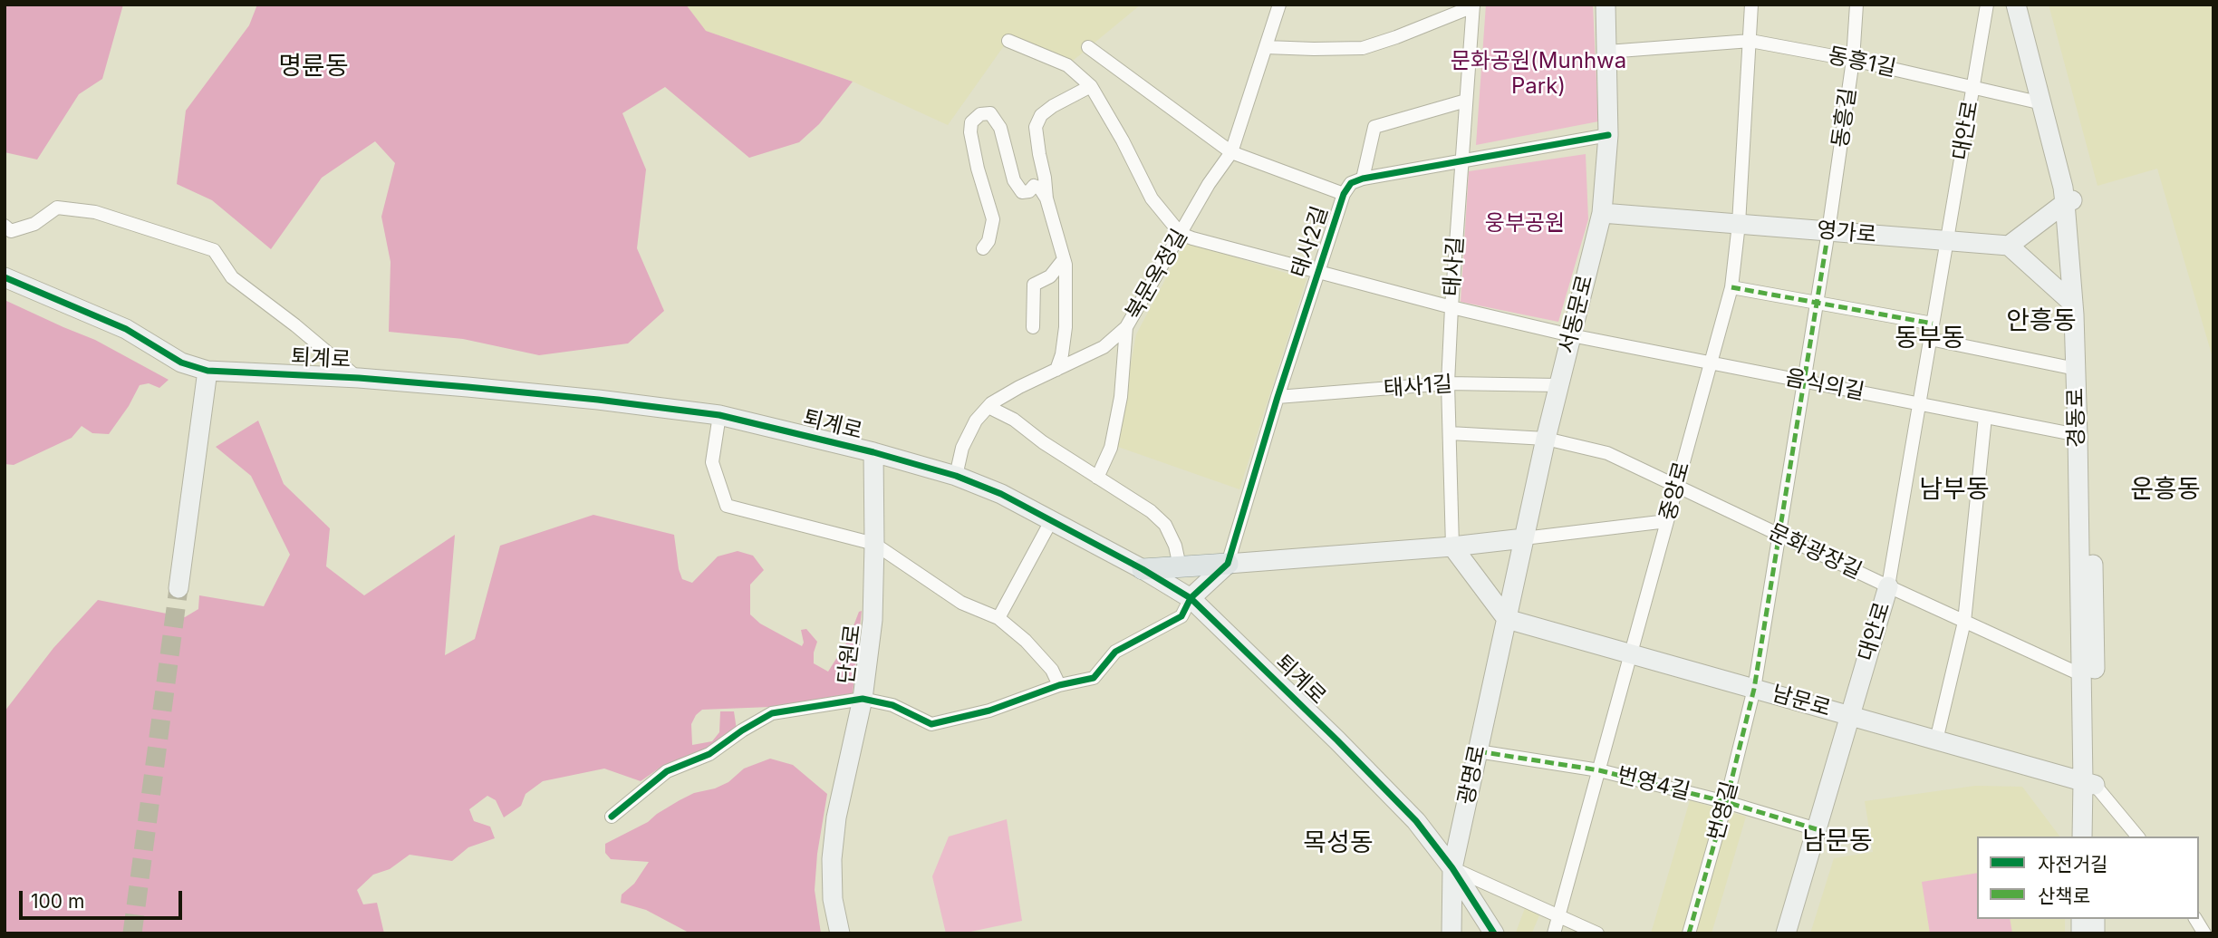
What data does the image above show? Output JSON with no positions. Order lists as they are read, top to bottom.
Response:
{
  "streets": {
    "street": [
      "동흥1길",
      "동흥길",
      "대안로",
      "영가로",
      "태사2길",
      "태사길",
      "북문옥정길",
      "서동문로",
      "퇴계로",
      "음식의길",
      "태사1길",
      "경동로",
      "중앙로",
      "문화광장길",
      "단원로",
      "남문로",
      "광명로",
      "번영4길",
      "번영길"
    ]
  },
  "crossings": [
    ["동흥1길", "동흥길"],
    ["동흥1길", "대안로"],
    ["동흥1길", "중앙로"],
    ["동흥길", "영가로"],
    ["동흥길", "음식의길"],
    ["동흥길", "문화광장길"],
    ["동흥길", "번영길"],
    ["대안로", "영가로"],
    ["대안로", "음식의길"],
    ["대안로", "경동로"],
    ["대안로", "문화광장길"],
    ["대안로", "남문로"],
    ["대안로", "번영4길"],
    ["영가로", "서동문로"],
    ["영가로", "중앙로"],
    ["태사2길", "태사길"],
    ["태사2길", "북문옥정길"],
    ["태사2길", "서동문로"],
    ["태사2길", "음식의길"],
    ["태사2길", "태사1길"],
    ["태사길", "북문옥정길"],
    ["태사길", "음식의길"],
    ["태사길", "태사1길"],
    ["북문옥정길", "퇴계로"],
    ["서동문로", "음식의길"],
    ["서동문로", "태사1길"],
    ["서동문로", "문화광장길"],
    ["서동문로", "남문로"],
    ["서동문로", "광명로"],
    ["퇴계로", "단원로"],
    ["퇴계로", "광명로"],
    ["음식의길", "경동로"],
    ["음식의길", "중앙로"],
    ["경동로", "문화광장길"],
    ["경동로", "남문로"],
    ["중앙로", "문화광장길"],
    ["중앙로", "남문로"],
    ["중앙로", "번영4길"],
    ["문화광장길", "번영길"],
    ["남문로", "광명로"],
    ["남문로", "번영길"],
    ["번영4길", "번영길"]
  ],
  "districts": [
    "명륜동",
    "안흥동",
    "동부동",
    "남부동",
    "운흥동",
    "남문동",
    "목성동"
  ],
  "parks": ["문화공원(Munhwa Park)", "웅부공원"],
  "legend": ["자전거길", "산책로"],
  "scale_bar": "100 m"
}
